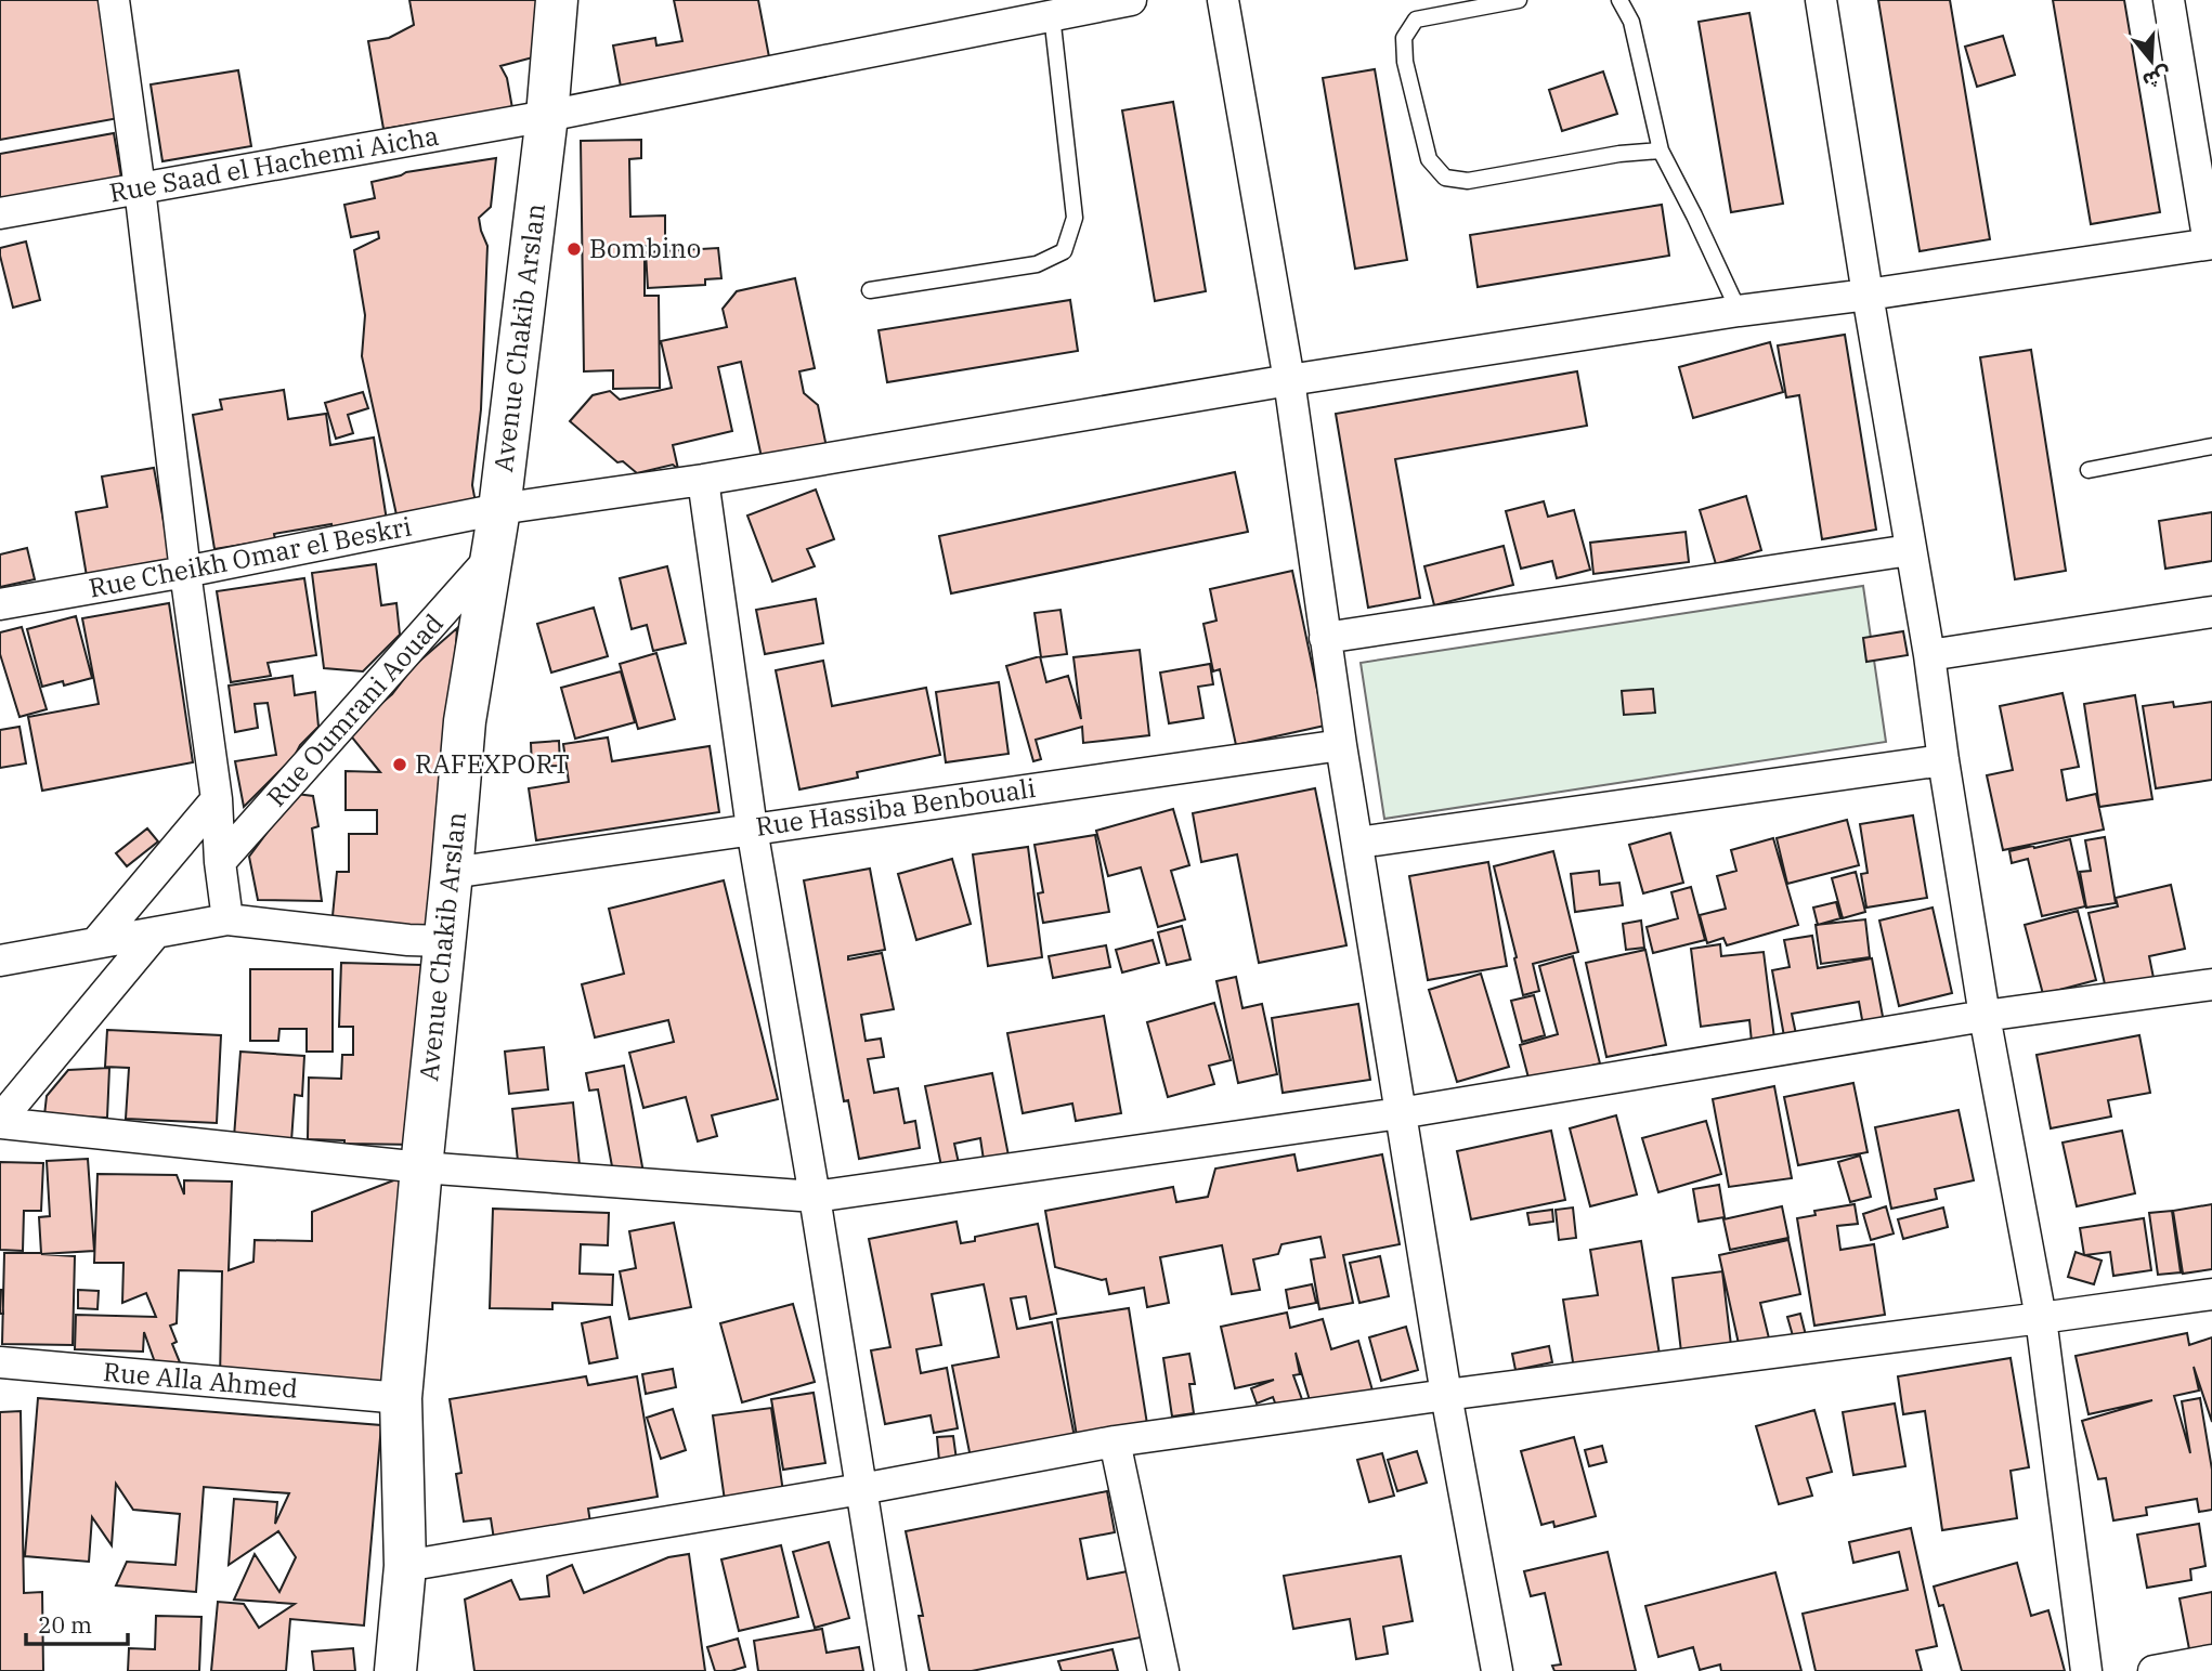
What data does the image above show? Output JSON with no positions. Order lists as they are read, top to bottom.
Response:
{
  "streets": {
    "main road": ["Avenue Chakib Arslan"],
    "street": [
      "Rue Saad el Hachemi Aicha",
      "Rue Cheikh Omar el Beskri",
      "Rue Oumrani Aouad",
      "Rue Hassiba Benbouali",
      "Rue Alla Ahmed"
    ]
  },
  "crossings": [
    ["Rue Saad el Hachemi Aicha", "Avenue Chakib Arslan"],
    ["Avenue Chakib Arslan", "Rue Cheikh Omar el Beskri"],
    ["Avenue Chakib Arslan", "Rue Oumrani Aouad"],
    ["Avenue Chakib Arslan", "Rue Hassiba Benbouali"],
    ["Avenue Chakib Arslan", "Rue Alla Ahmed"]
  ],
  "places": ["Bombino", "RAFEXPORT"],
  "scale_bar": "20 m",
  "north": "bottom"
}
